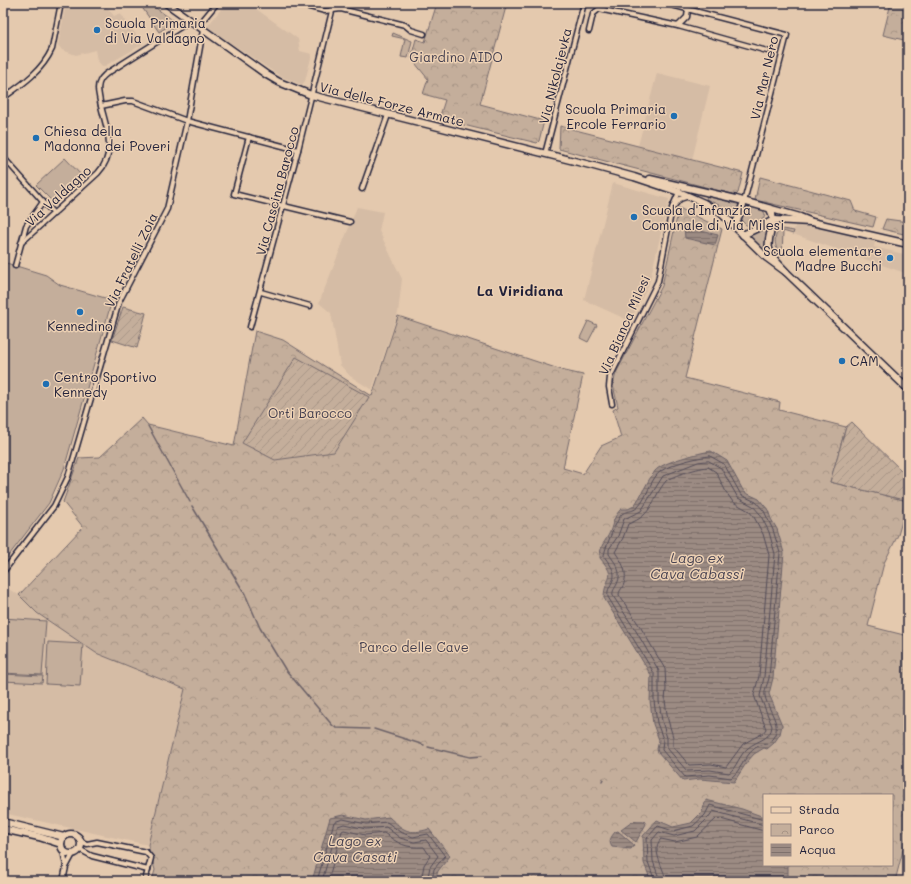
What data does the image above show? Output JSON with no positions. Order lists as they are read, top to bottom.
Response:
{
  "streets": {
    "street": [
      "Via Nikolajevka",
      "Via Mar Nero",
      "Via delle Forze Armate",
      "Via Cascina Barocco",
      "Via Valdagno",
      "Via Fratelli Zoia",
      "Via Bianca Milesi"
    ]
  },
  "crossings": [
    ["Via Nikolajevka", "Via delle Forze Armate"],
    ["Via Mar Nero", "Via delle Forze Armate"],
    ["Via delle Forze Armate", "Via Cascina Barocco"],
    ["Via delle Forze Armate", "Via Valdagno"],
    ["Via delle Forze Armate", "Via Fratelli Zoia"],
    ["Via delle Forze Armate", "Via Bianca Milesi"]
  ],
  "districts": ["La Viridiana"],
  "water": ["Lago ex Cava Cabassi", "Lago ex Cava Casati"],
  "parks": ["Giardino AIDO", "Orti Barocco", "Parco delle Cave"],
  "places": [
    "Scuola Primaria di Via Valdagno",
    "Scuola Primaria Ercole Ferrario",
    "Chiesa della Madonna dei Poveri",
    "Scuola d'Infanzia Comunale di Via Milesi",
    "Scuola elementare Madre Bucchi",
    "Kennedino",
    "CAM",
    "Centro Sportivo Kennedy"
  ],
  "legend": ["Strada", "Parco", "Acqua"]
}
